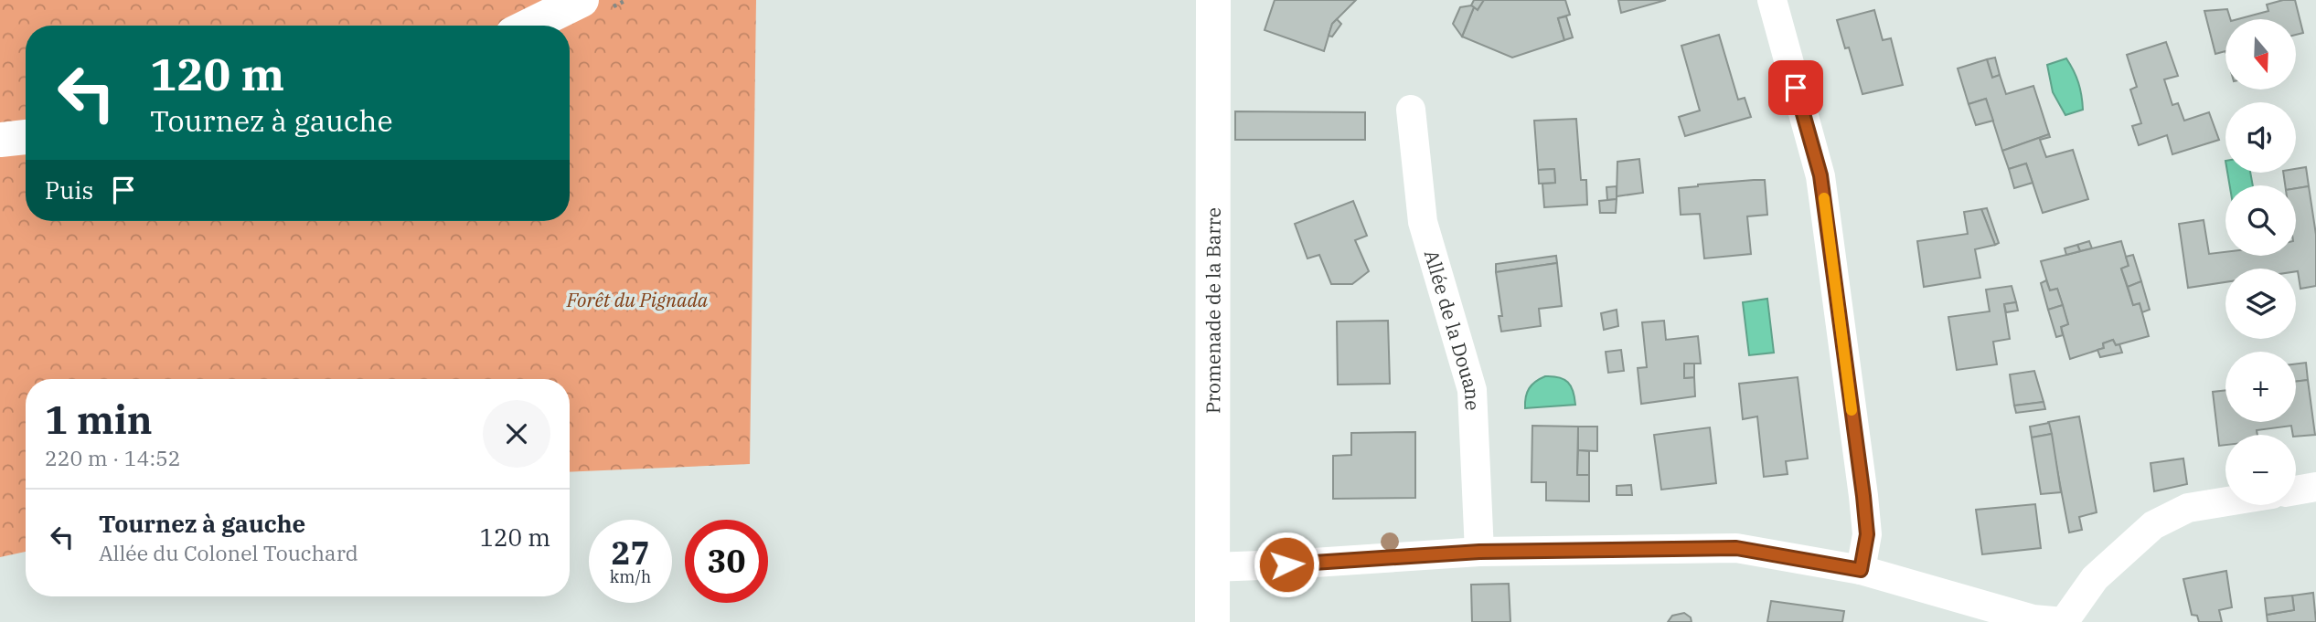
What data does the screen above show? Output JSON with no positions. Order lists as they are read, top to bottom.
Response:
{
  "streets": {
    "main road": ["Promenade de la Barre"],
    "street": ["Allée de la Douane"]
  },
  "parks": ["Forêt du Pignada"],
  "north": "bottom",
  "page": {
    "map_buttons": ["+", "−"],
    "turn": ["120 m", "Tournez à gauche"],
    "then": "Puis",
    "heading": ["1 min", "220 m · 14:52"],
    "list": [
      {
        "name": "Tournez à gauche",
        "note": "Allée du Colonel Touchard",
        "value": "120 m"
      }
    ],
    "speed": "27 km/h",
    "limit": "30"
  }
}
